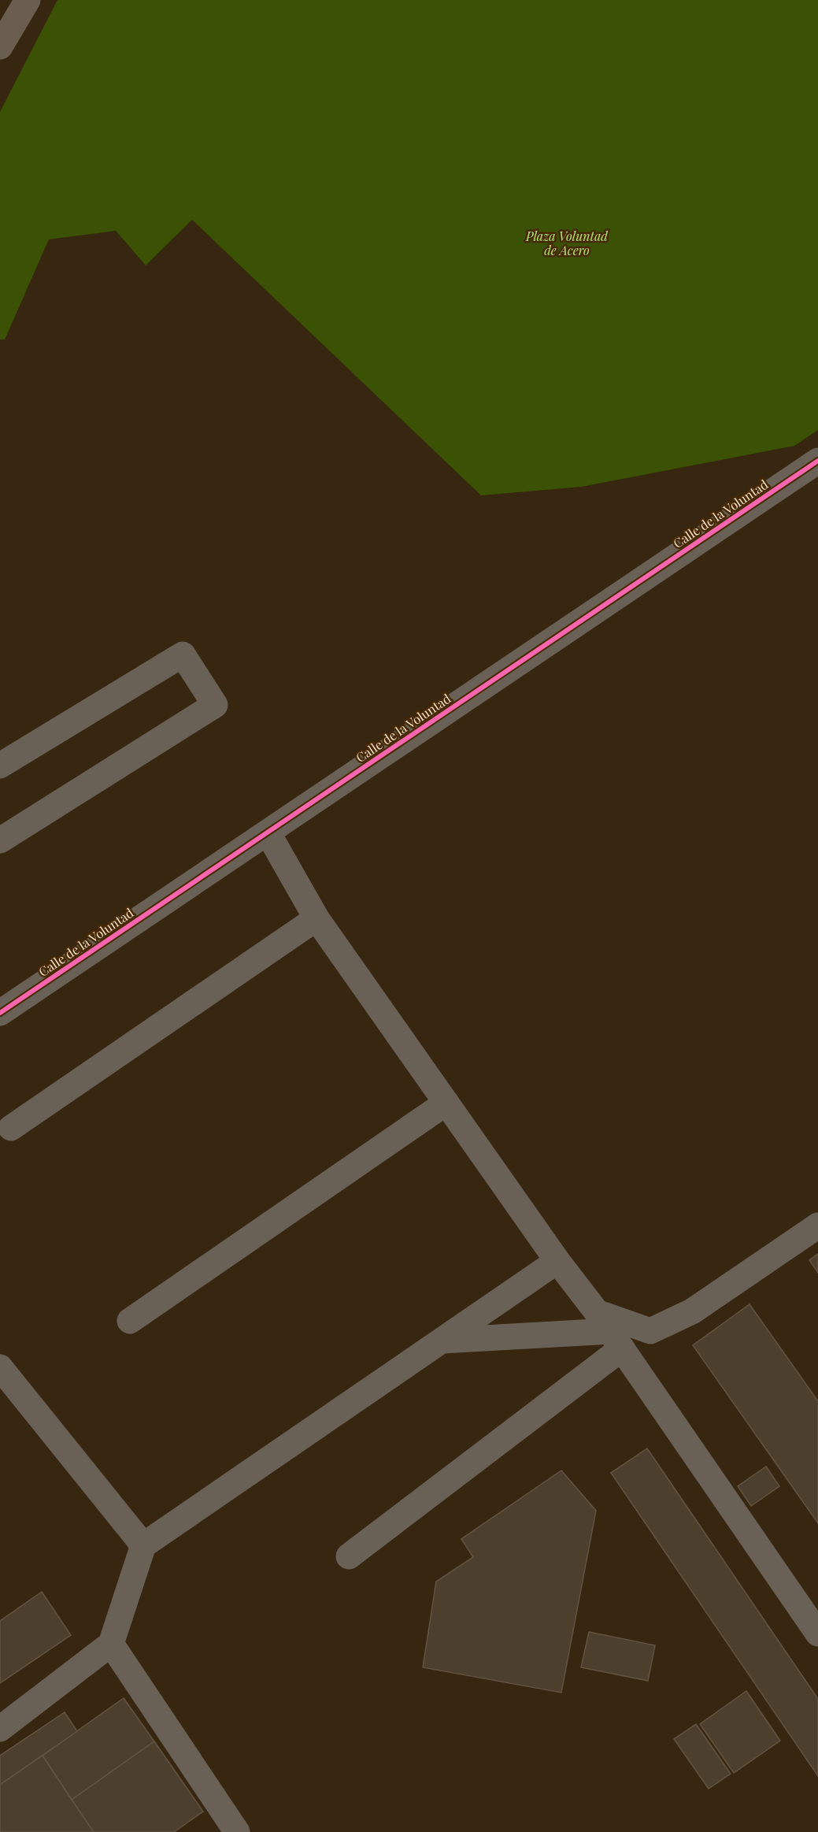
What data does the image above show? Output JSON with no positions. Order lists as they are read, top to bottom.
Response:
{
  "streets": {
    "street": ["Calle de la Voluntad"]
  },
  "parks": ["Plaza Voluntad de Acero"]
}
